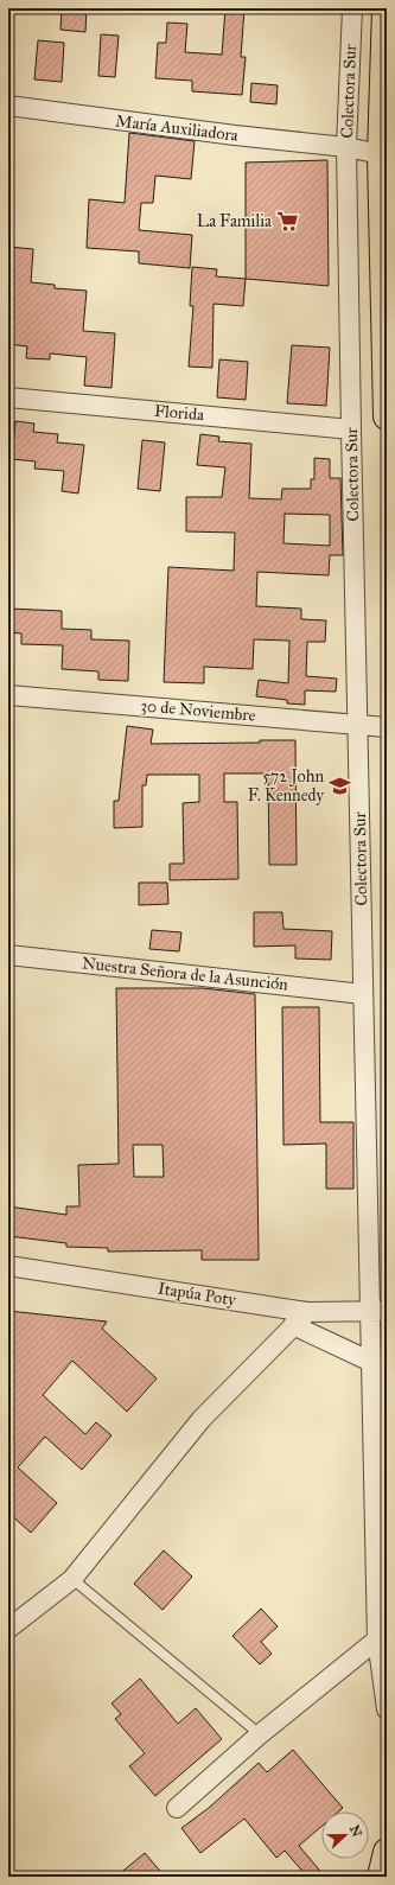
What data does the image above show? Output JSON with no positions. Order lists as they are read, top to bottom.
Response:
{
  "streets": {
    "street": [
      "Colectora Sur",
      "María Auxiliadora",
      "Florida",
      "30 de Noviembre",
      "Nuestra Señora de la Asunción",
      "Itapúa Poty"
    ]
  },
  "crossings": [
    ["Colectora Sur", "María Auxiliadora"],
    ["Colectora Sur", "Florida"],
    ["Colectora Sur", "30 de Noviembre"],
    ["Colectora Sur", "Nuestra Señora de la Asunción"],
    ["Colectora Sur", "Itapúa Poty"]
  ],
  "places": {
    "supermarket": ["La Familia"],
    "school or university": ["572 John F. Kennedy"]
  },
  "north": "right"
}
